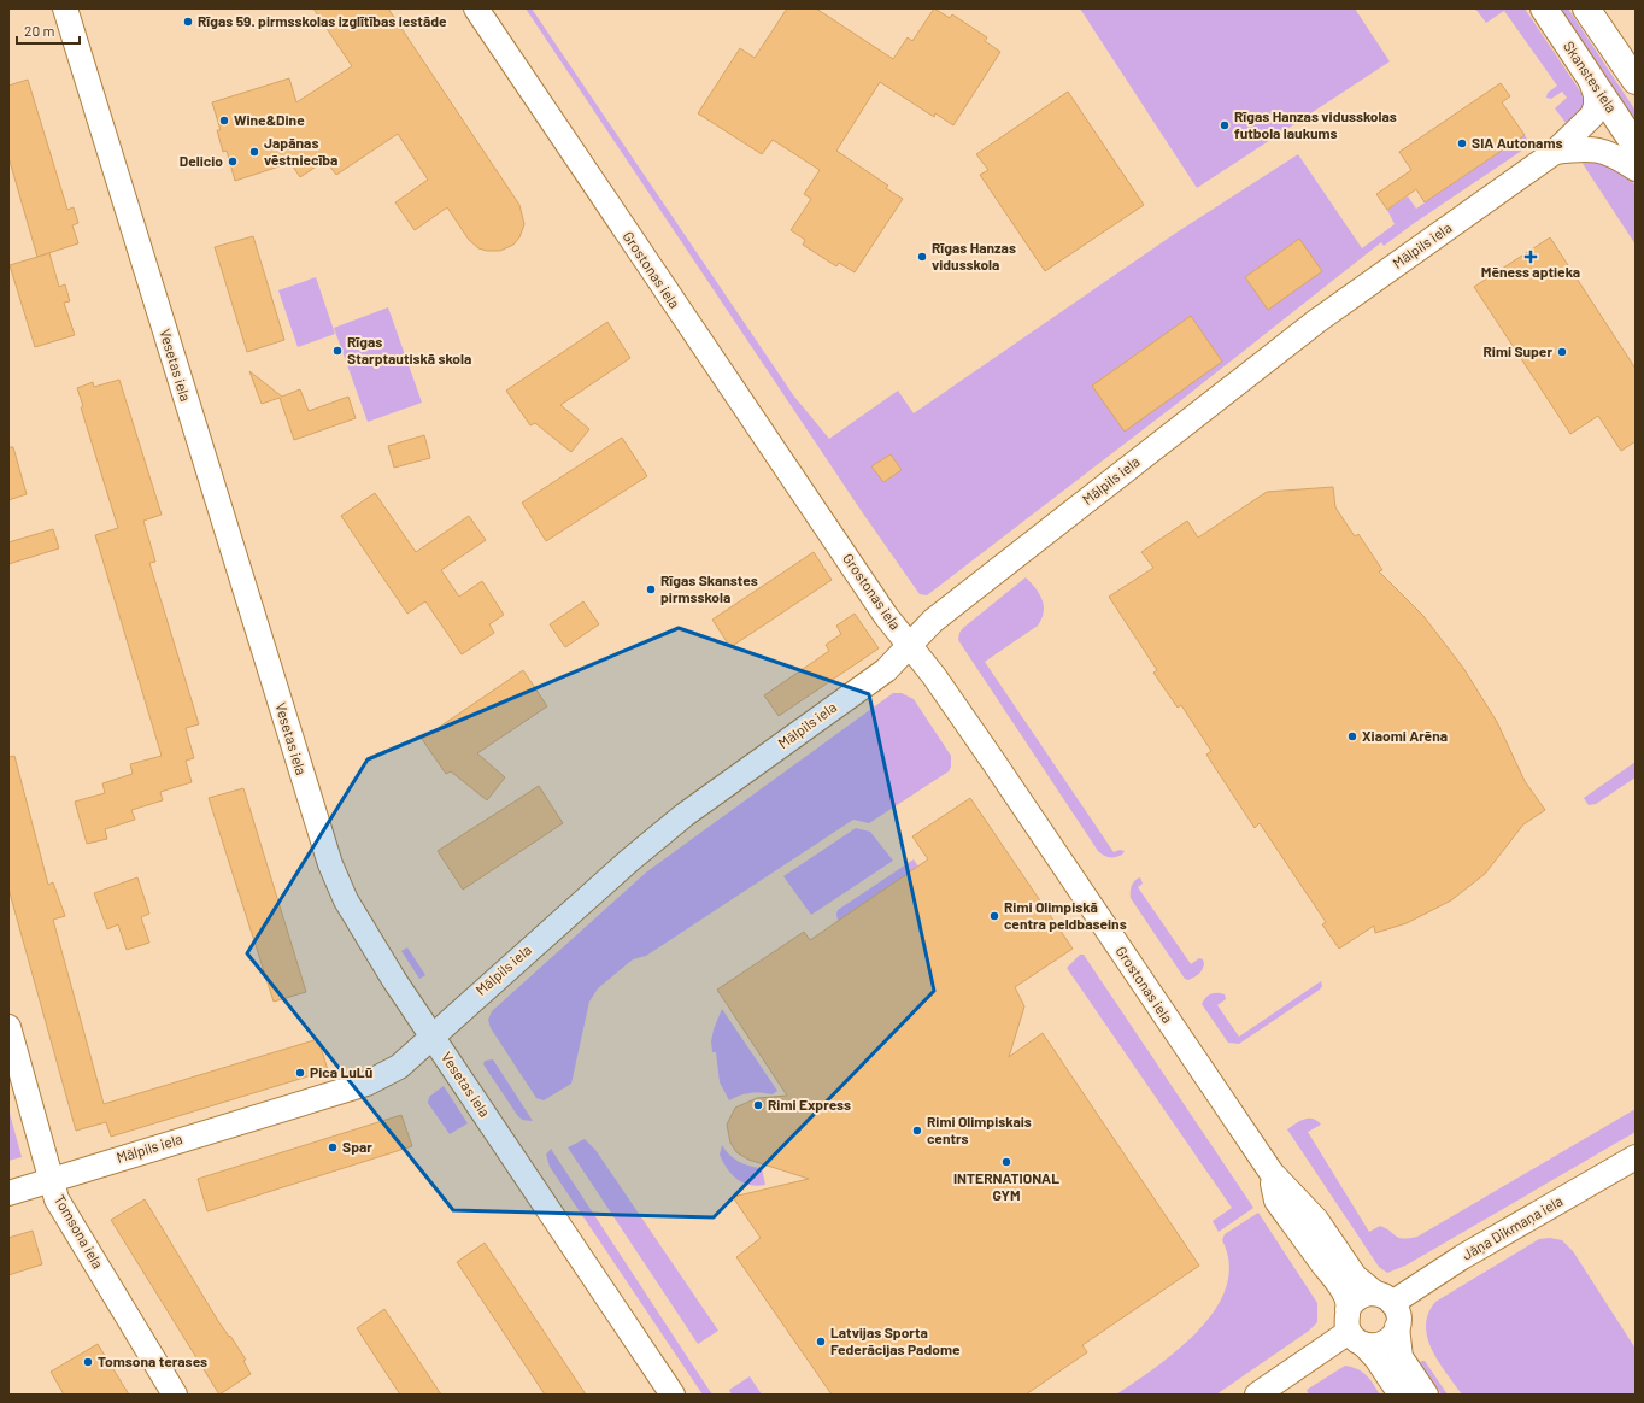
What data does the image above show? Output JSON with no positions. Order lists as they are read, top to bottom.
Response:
{
  "streets": {
    "main road": ["Skanstes iela"],
    "street": [
      "Mālpils iela",
      "Grostonas iela",
      "Vesetas iela",
      "Jāņa Dikmaņa iela",
      "Tomsona iela"
    ]
  },
  "crossings": [
    ["Skanstes iela", "Mālpils iela"],
    ["Mālpils iela", "Grostonas iela"],
    ["Mālpils iela", "Vesetas iela"],
    ["Mālpils iela", "Tomsona iela"],
    ["Grostonas iela", "Jāņa Dikmaņa iela"]
  ],
  "places": {
    "other": [
      "Rīgas 59. pirmsskolas izglītības iestāde",
      "Wine&Dine",
      "Rīgas Hanzas vidusskolas futbola laukums",
      "SIA Autonams",
      "Japānas vēstniecība",
      "Delicio",
      "Rīgas Hanzas vidusskola",
      "Rīgas Starptautiskā skola",
      "Rimi Super",
      "Rīgas Skanstes pirmsskola",
      "Xiaomi Arēna",
      "Rimi Olimpiskā centra peldbaseins",
      "Pica LuLū",
      "Rimi Express",
      "Rimi Olimpiskais centrs",
      "Spar",
      "INTERNATIONAL GYM",
      "Latvijas Sporta Federācijas Padome",
      "Tomsona terases"
    ],
    "health": ["Mēness aptieka"]
  },
  "scale_bar": "20 m"
}
